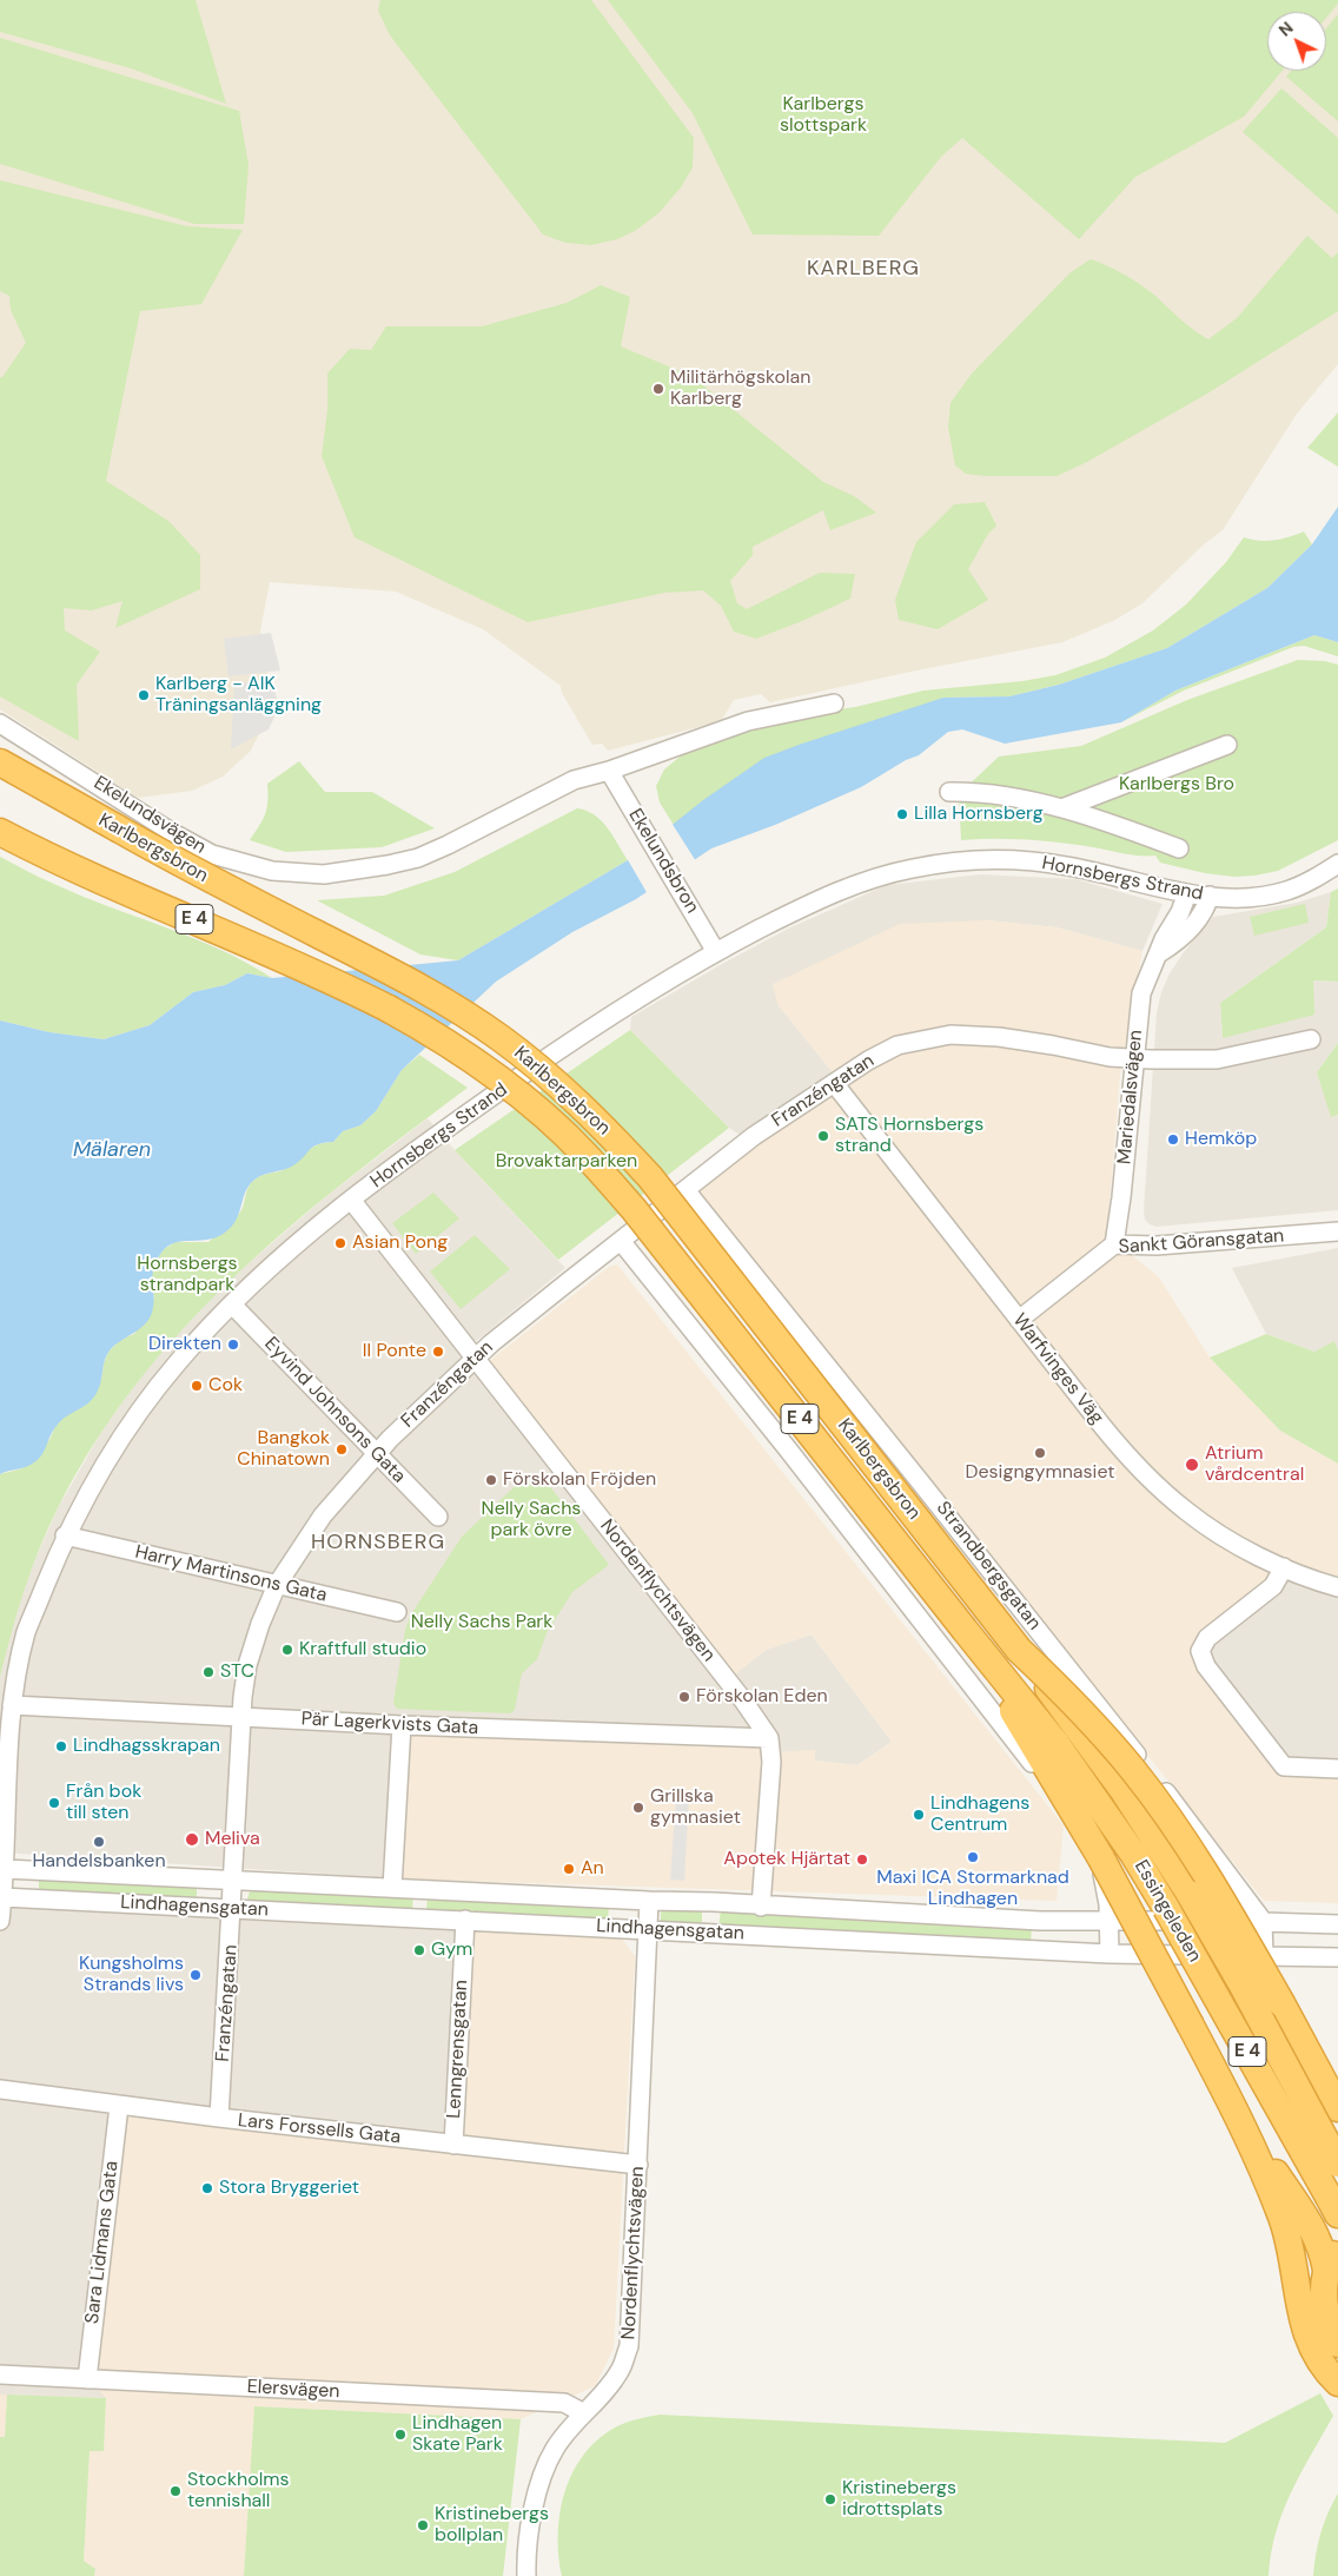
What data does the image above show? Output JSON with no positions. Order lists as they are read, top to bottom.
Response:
{
  "streets": {
    "highway": ["Karlbergsbron", "E 4", "Essingeleden"],
    "street": [
      "Ekelundsvägen",
      "Ekelundsbron",
      "Hornsbergs Strand",
      "Franzéngatan",
      "Mariedalsvägen",
      "Sankt Göransgatan",
      "Warfvinges Väg",
      "Eyvind Johnsons Gata",
      "Strandbergsgatan",
      "Harry Martinsons Gata",
      "Nordenflychtsvägen",
      "Pär Lagerkvists Gata",
      "Lindhagensgatan",
      "Lenngrensgatan",
      "Lars Forssells Gata",
      "Sara Lidmans Gata",
      "Elersvägen"
    ]
  },
  "crossings": [
    ["Ekelundsvägen", "Ekelundsbron"],
    ["Karlbergsbron", "Essingeleden"],
    ["Ekelundsbron", "Hornsbergs Strand"],
    ["Hornsbergs Strand", "Mariedalsvägen"],
    ["Hornsbergs Strand", "Eyvind Johnsons Gata"],
    ["Hornsbergs Strand", "Harry Martinsons Gata"],
    ["Hornsbergs Strand", "Nordenflychtsvägen"],
    ["Hornsbergs Strand", "Pär Lagerkvists Gata"],
    ["Hornsbergs Strand", "Lindhagensgatan"],
    ["Franzéngatan", "Mariedalsvägen"],
    ["Franzéngatan", "Warfvinges Väg"],
    ["Franzéngatan", "Eyvind Johnsons Gata"],
    ["Franzéngatan", "Strandbergsgatan"],
    ["Franzéngatan", "Harry Martinsons Gata"],
    ["Franzéngatan", "Nordenflychtsvägen"],
    ["Franzéngatan", "Pär Lagerkvists Gata"],
    ["Franzéngatan", "Lindhagensgatan"],
    ["Franzéngatan", "Lars Forssells Gata"],
    ["Mariedalsvägen", "Sankt Göransgatan"],
    ["Sankt Göransgatan", "Warfvinges Väg"],
    ["Strandbergsgatan", "Lindhagensgatan"],
    ["Nordenflychtsvägen", "Pär Lagerkvists Gata"],
    ["Nordenflychtsvägen", "Lindhagensgatan"],
    ["Nordenflychtsvägen", "Lars Forssells Gata"],
    ["Nordenflychtsvägen", "Elersvägen"],
    ["Lindhagensgatan", "Lenngrensgatan"],
    ["Lenngrensgatan", "Lars Forssells Gata"],
    ["Lars Forssells Gata", "Sara Lidmans Gata"],
    ["Sara Lidmans Gata", "Elersvägen"]
  ],
  "districts": ["KARLBERG", "HORNSBERG"],
  "water": ["Mälaren"],
  "parks": [
    "Karlbergs slottspark",
    "Karlbergs Bro",
    "Brovaktarparken",
    "Hornsbergs strandpark",
    "Nelly Sachs park övre",
    "Nelly Sachs Park"
  ],
  "places": [
    "Militärhögskolan Karlberg",
    "Karlberg - AIK Träningsanläggning",
    "Lilla Hornsberg",
    "SATS Hornsbergs strand",
    "Hemköp",
    "Asian Pong",
    "Direkten",
    "Il Ponte",
    "Cok",
    "Bangkok Chinatown",
    "Designgymnasiet",
    "Atrium vårdcentral",
    "Förskolan Fröjden",
    "Kraftfull studio",
    "STC",
    "Förskolan Eden",
    "Lindhagsskrapan",
    "Från bok till sten",
    "Grillska gymnasiet",
    "Lindhagens Centrum",
    "Meliva",
    "Handelsbanken",
    "Maxi ICA Stormarknad Lindhagen",
    "Apotek Hjärtat",
    "An",
    "Gym",
    "Kungsholms Strands livs",
    "Stora Bryggeriet",
    "Lindhagen Skate Park",
    "Stockholms tennishall",
    "Kristinebergs idrottsplats",
    "Kristinebergs bollplan"
  ],
  "north": "top left"
}
